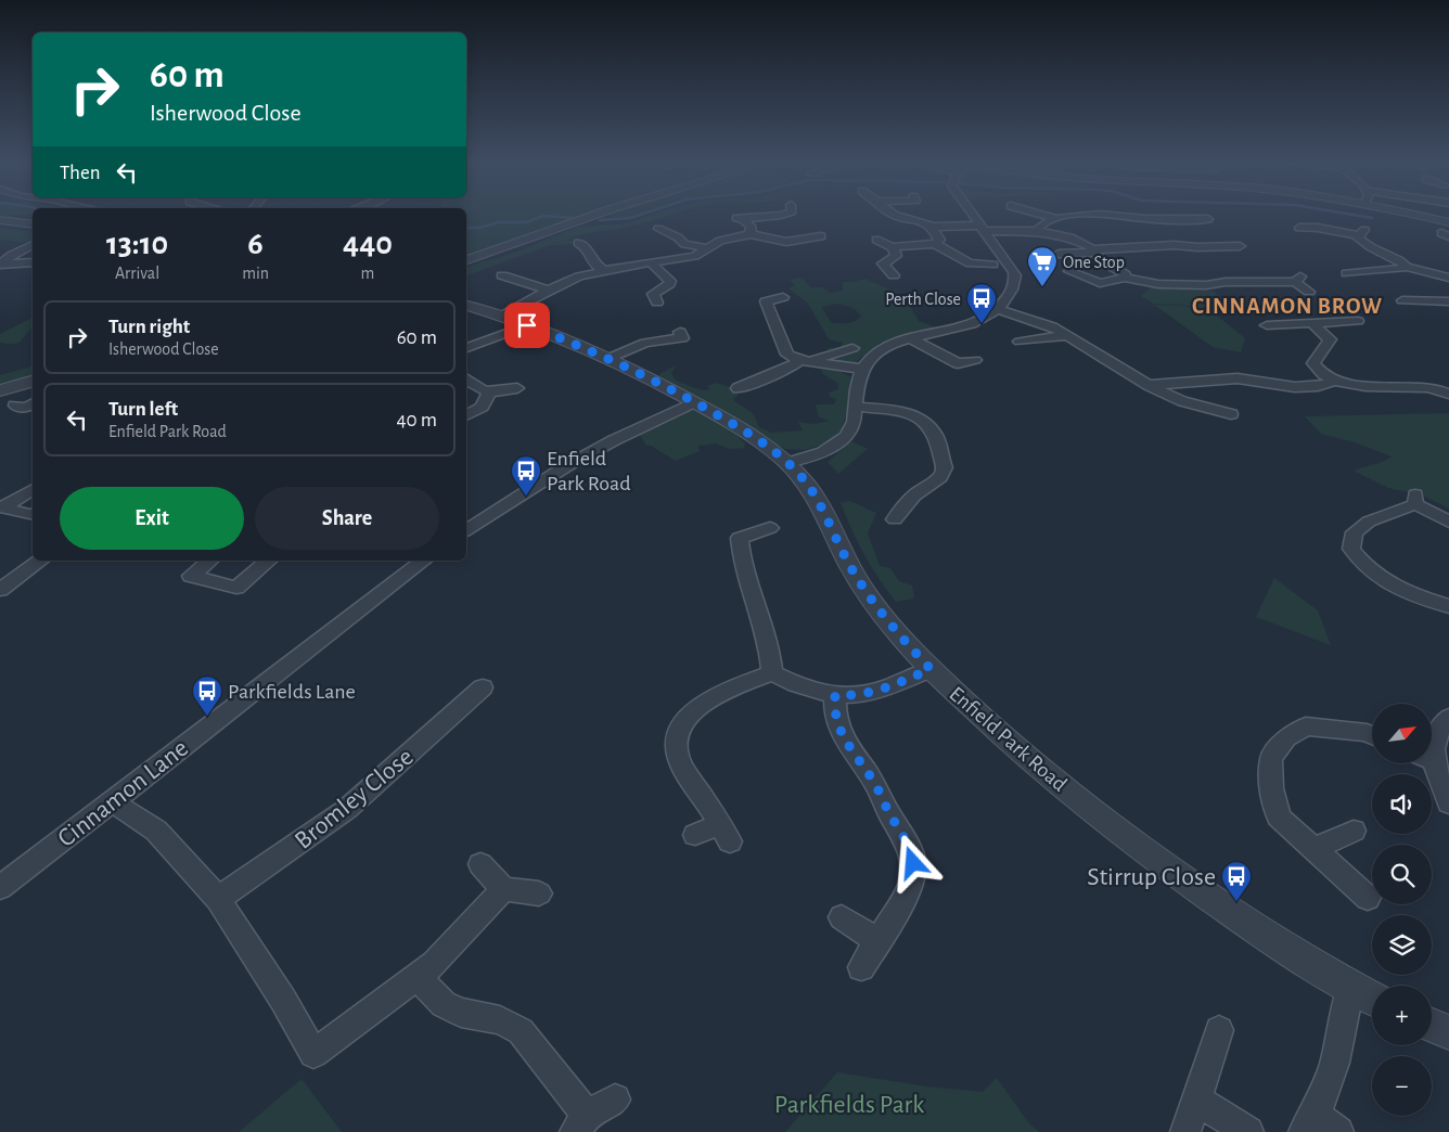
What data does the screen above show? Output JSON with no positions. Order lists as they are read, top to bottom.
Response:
{
  "streets": {
    "street": ["Enfield Park Road", "Cinnamon Lane", "Bromley Close"]
  },
  "districts": ["CINNAMON BROW"],
  "parks": ["Parkfields Park"],
  "places": {
    "supermarket": ["One Stop"],
    "bus stop": [
      "Perth Close",
      "Enfield Park Road",
      "Parkfields Lane",
      "Stirrup Close"
    ]
  },
  "north": "top right",
  "page": {
    "turn": ["60 m", "Isherwood Close"],
    "then": "Then",
    "eta": [
      "13:10",
      "Arrival",
      "6",
      "min",
      "440",
      "m"
    ],
    "list": [
      {
        "name": "Turn right",
        "note": "Isherwood Close",
        "value": "60 m"
      },
      {
        "name": "Turn left",
        "note": "Enfield Park Road",
        "value": "40 m"
      }
    ],
    "buttons": ["Exit", "Share"],
    "map_buttons": ["+", "−"]
  }
}
